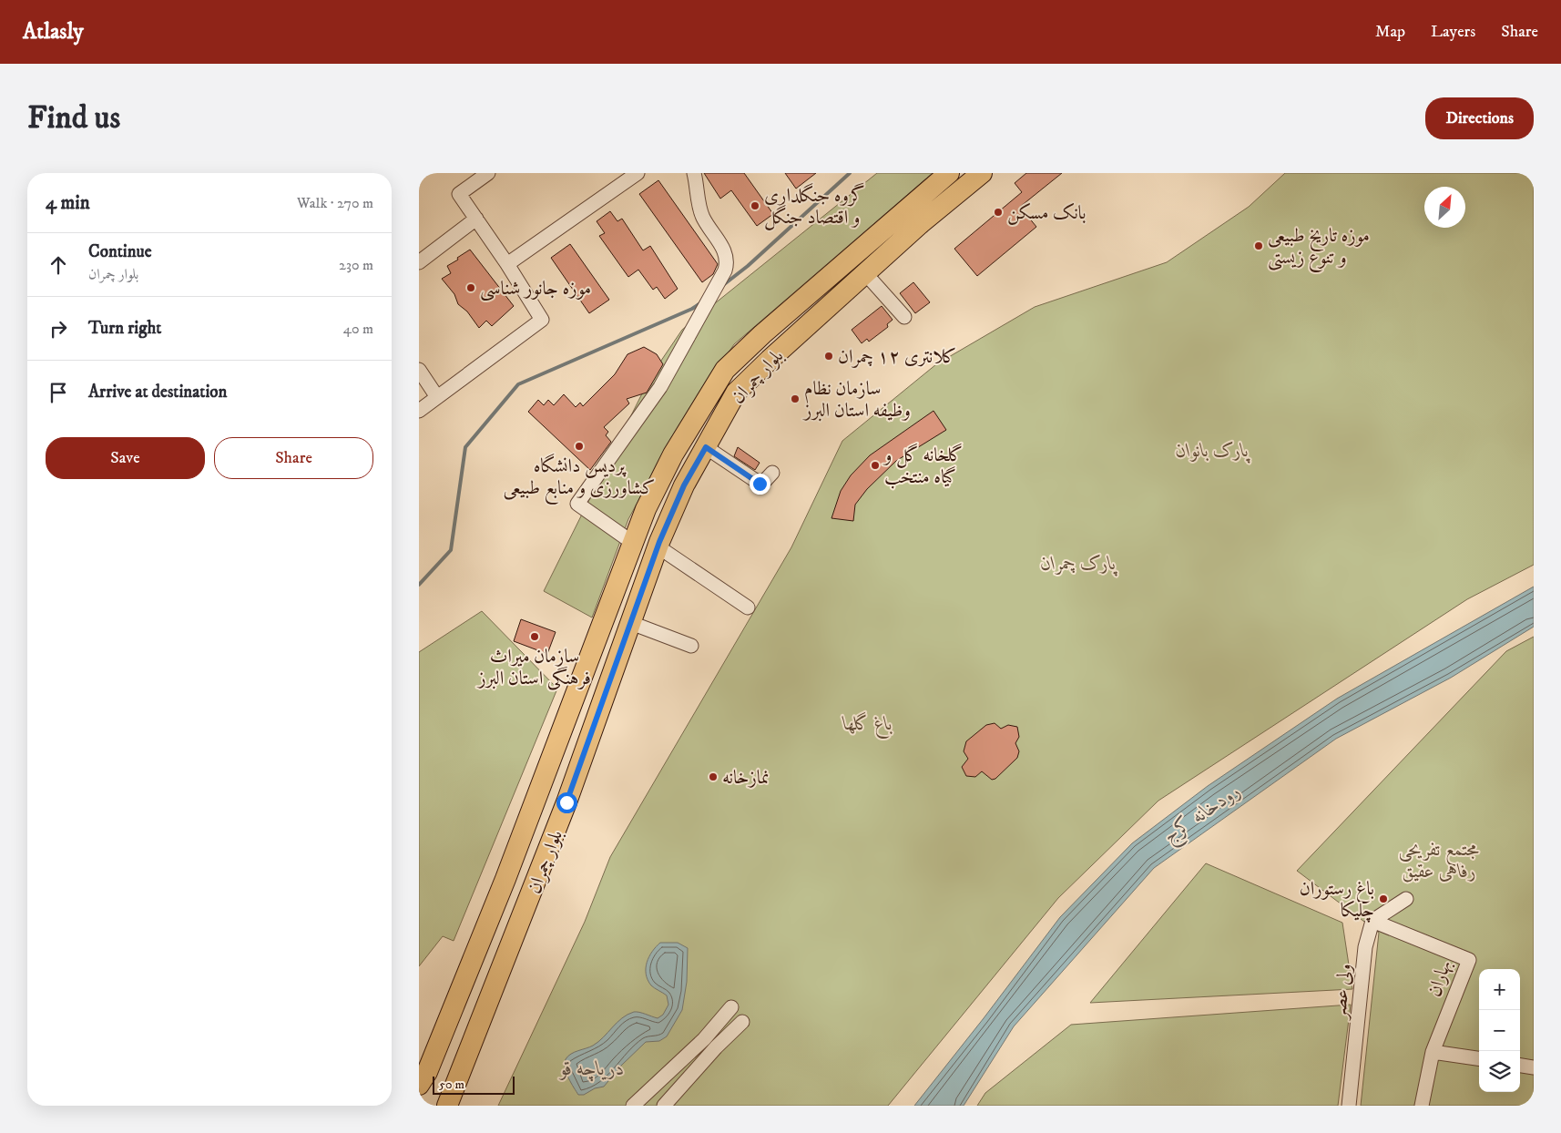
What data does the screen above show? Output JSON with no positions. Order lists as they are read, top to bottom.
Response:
{
  "streets": {
    "main road": ["بلوار چمران"],
    "street": ["بهاران", "ولی عصر"]
  },
  "crossings": [
    ["بهاران", "ولی عصر"]
  ],
  "water": ["رودخانه کرج", "دریاچه قو"],
  "parks": [
    "پارک بانوان",
    "پارک چمران",
    "باغ گلها",
    "مجتمع تفریحی رفاهی عقیق"
  ],
  "places": [
    "گروه جنگلداری و اقتصاد جنگل",
    "بانک مسکن",
    "موزه تاریخ طبیعی و تنوع زیستی",
    "موزه جانور شناسی",
    "کلانتری ۱۲ چمران",
    "سازمان نظام وظیفه استان البرز",
    "پردیس دانشگاه کشاورزی و منابع طبیعی",
    "گلخانه گل و گیاه منتخب",
    "سازمان میراث فرهنگی استان البرز",
    "نمازخانه",
    "باغ رستوران چلیکا"
  ],
  "scale_bar": "50 m",
  "north": "top right",
  "page": {
    "header": "Atlasly",
    "nav": ["Map", "Layers", "Share"],
    "buttons": [
      "Directions",
      ["Save", "Share"]
    ],
    "title": "Find us",
    "heading": ["4 min", "Walk · 270 m"],
    "list": [
      ["Continue", "بلوار چمران", "230 m"],
      ["Turn right", "40 m"],
      "Arrive at destination"
    ],
    "map_buttons": ["+", "−"],
    "scale": "50 m"
  }
}
